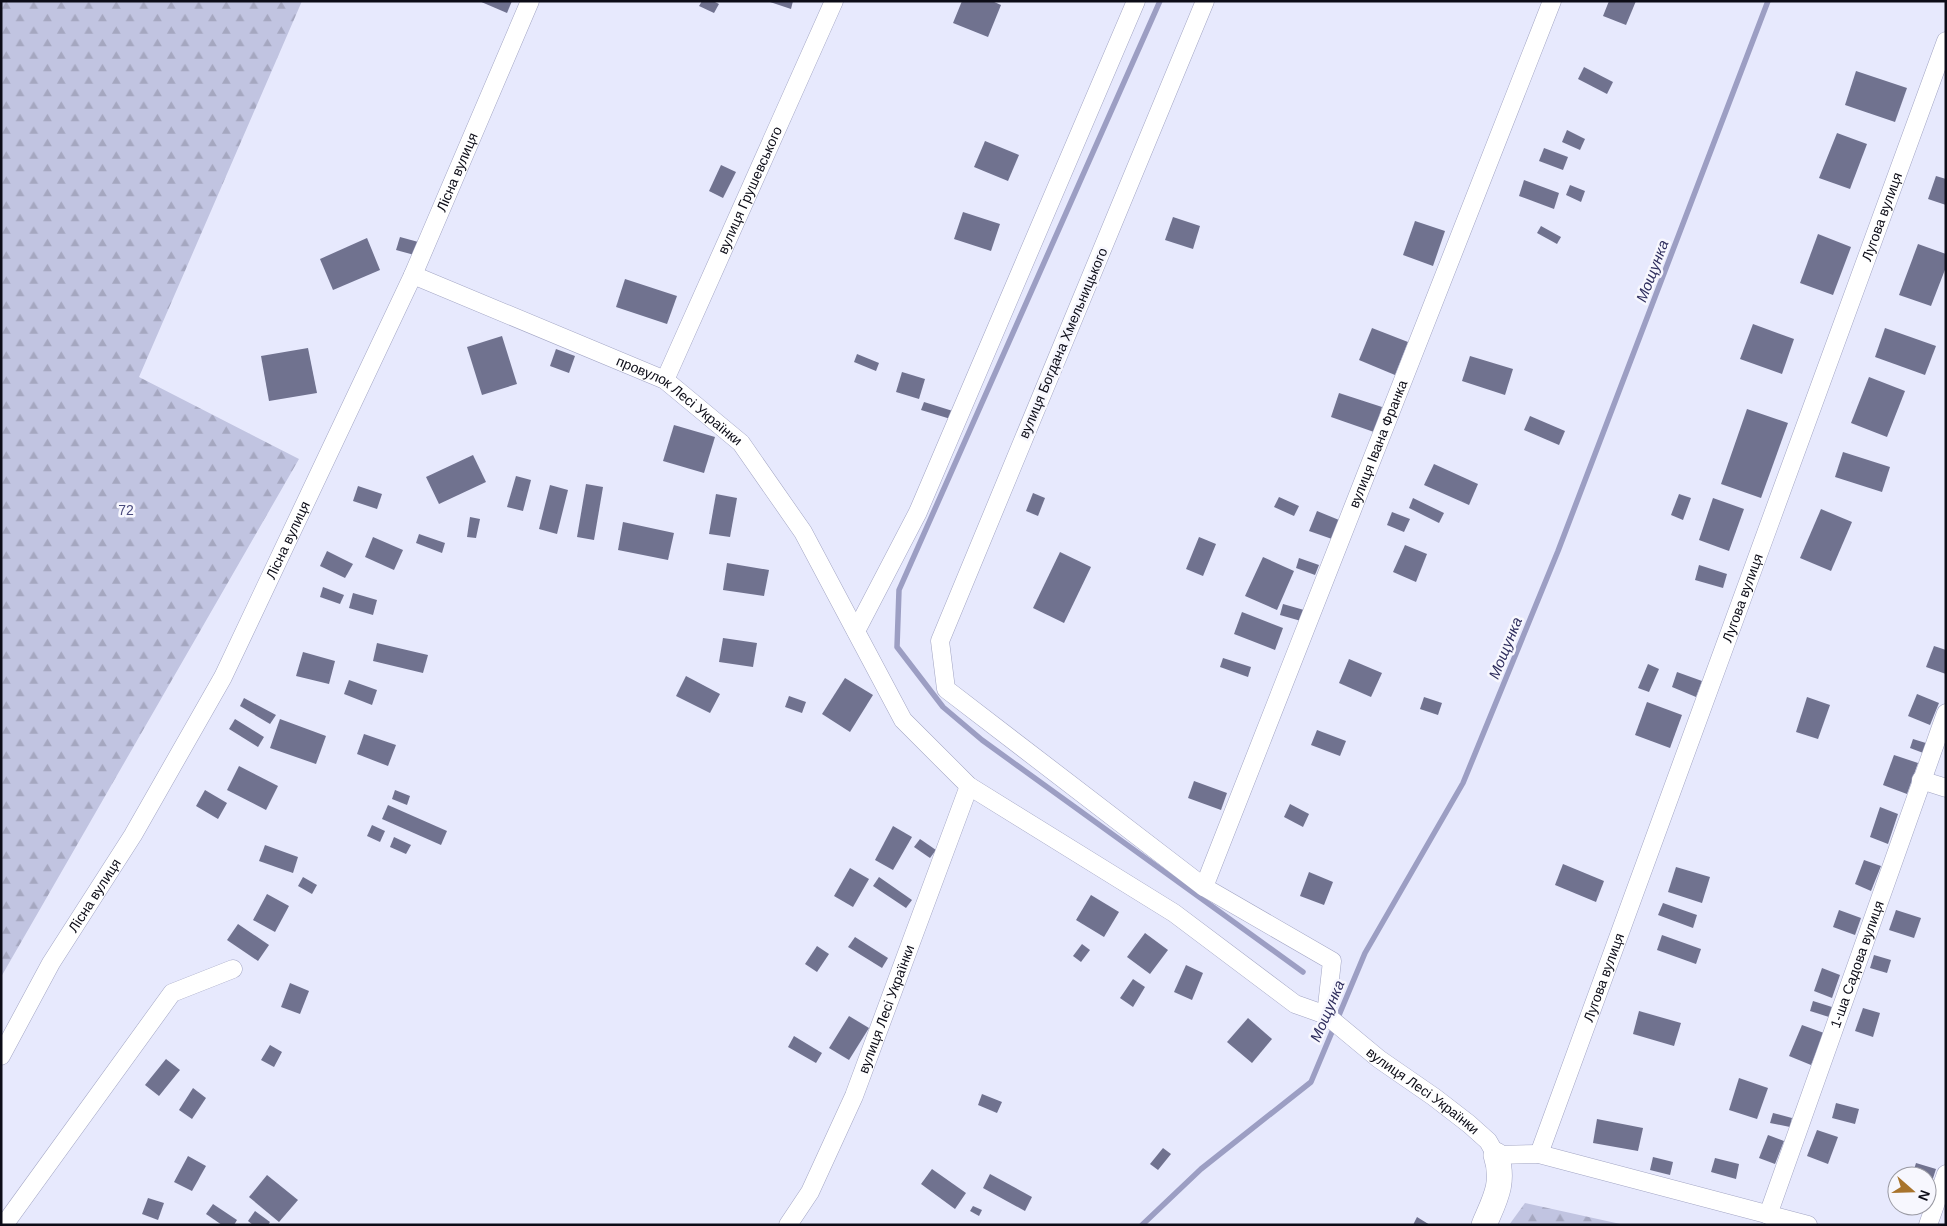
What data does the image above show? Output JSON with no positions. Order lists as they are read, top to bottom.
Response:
{
  "streets": {
    "street": [
      "Лісна вулиця",
      "вулиця Грушевського",
      "Лугова вулиця",
      "вулиця Богдана Хмельницького",
      "провулок Лесі Українки",
      "вулиця Івана Франка",
      "1-ша Садова вулиця",
      "вулиця Лесі Українки"
    ]
  },
  "crossings": [
    ["Лісна вулиця", "провулок Лесі Українки"],
    ["вулиця Грушевського", "провулок Лесі Українки"],
    ["вулиця Богдана Хмельницького", "вулиця Івана Франка"]
  ],
  "water": ["Мощунка"],
  "parks": ["72"],
  "north": "right"
}
